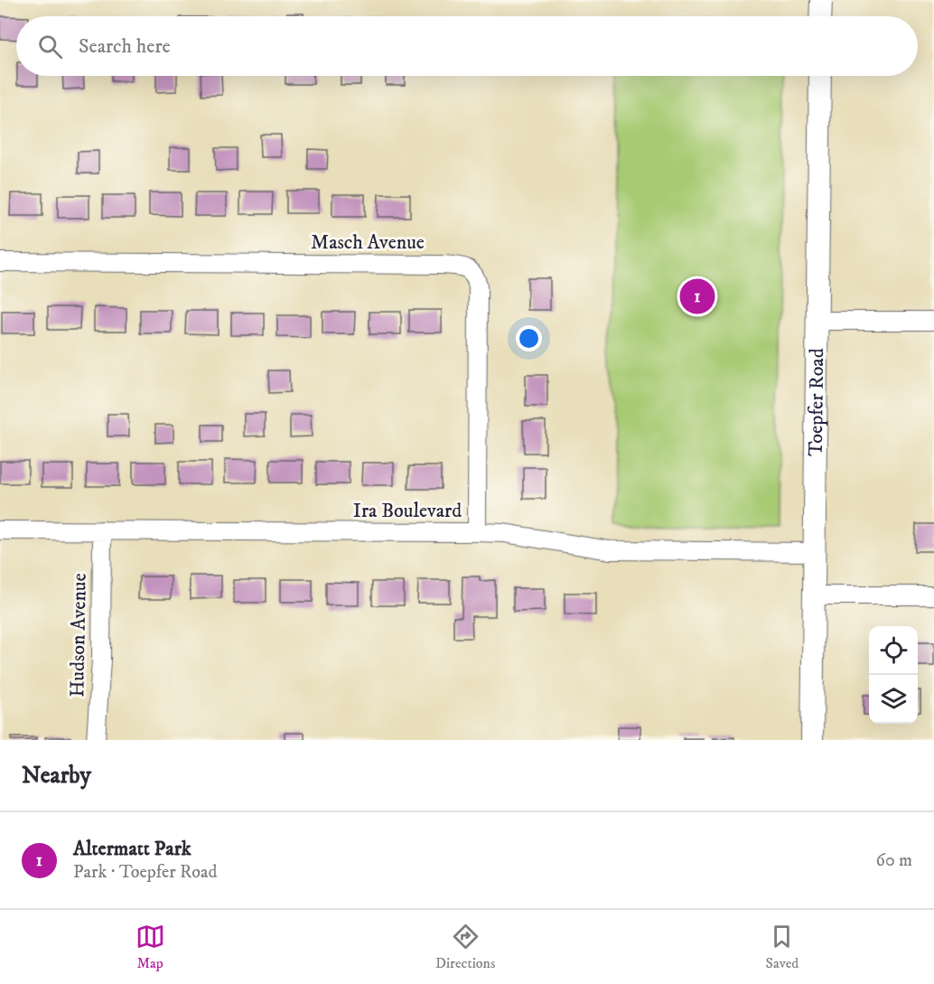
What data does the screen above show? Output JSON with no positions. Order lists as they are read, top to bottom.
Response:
{
  "streets": {
    "street": [
      "Masch Avenue",
      "Toepfer Road",
      "Ira Boulevard",
      "Hudson Avenue"
    ]
  },
  "crossings": [
    ["Masch Avenue", "Ira Boulevard"],
    ["Toepfer Road", "Ira Boulevard"],
    ["Ira Boulevard", "Hudson Avenue"]
  ],
  "page": {
    "search": "Search here",
    "pins": "1",
    "heading": "Nearby",
    "list": [
      {
        "mark": "1",
        "name": "Altermatt Park",
        "note": "Park · Toepfer Road",
        "value": "60 m"
      }
    ],
    "nav": ["Map", "Directions", "Saved"]
  }
}
